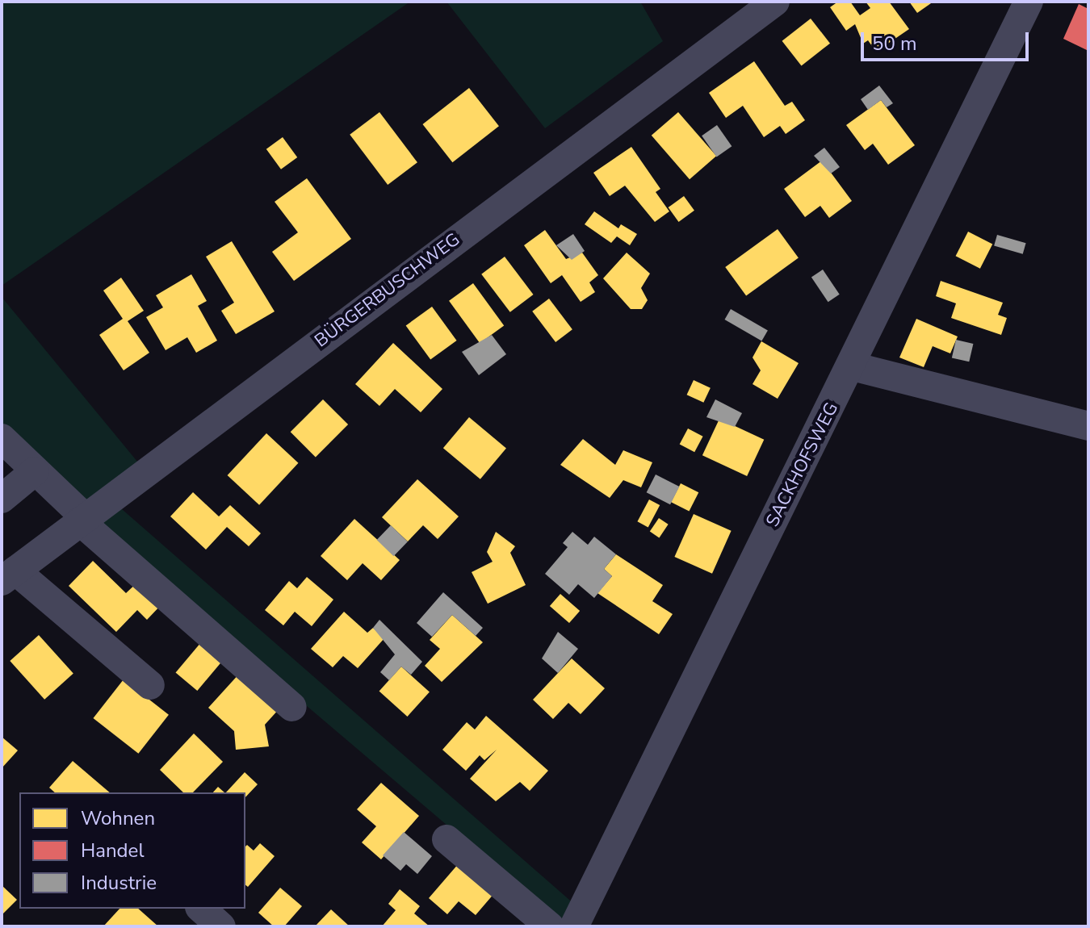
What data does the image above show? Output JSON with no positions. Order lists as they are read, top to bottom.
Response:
{
  "streets": {
    "street": ["BÜRGERBUSCHWEG", "SACKHOFSWEG"]
  },
  "legend": ["Wohnen", "Handel", "Industrie"],
  "scale_bar": "50 m"
}
